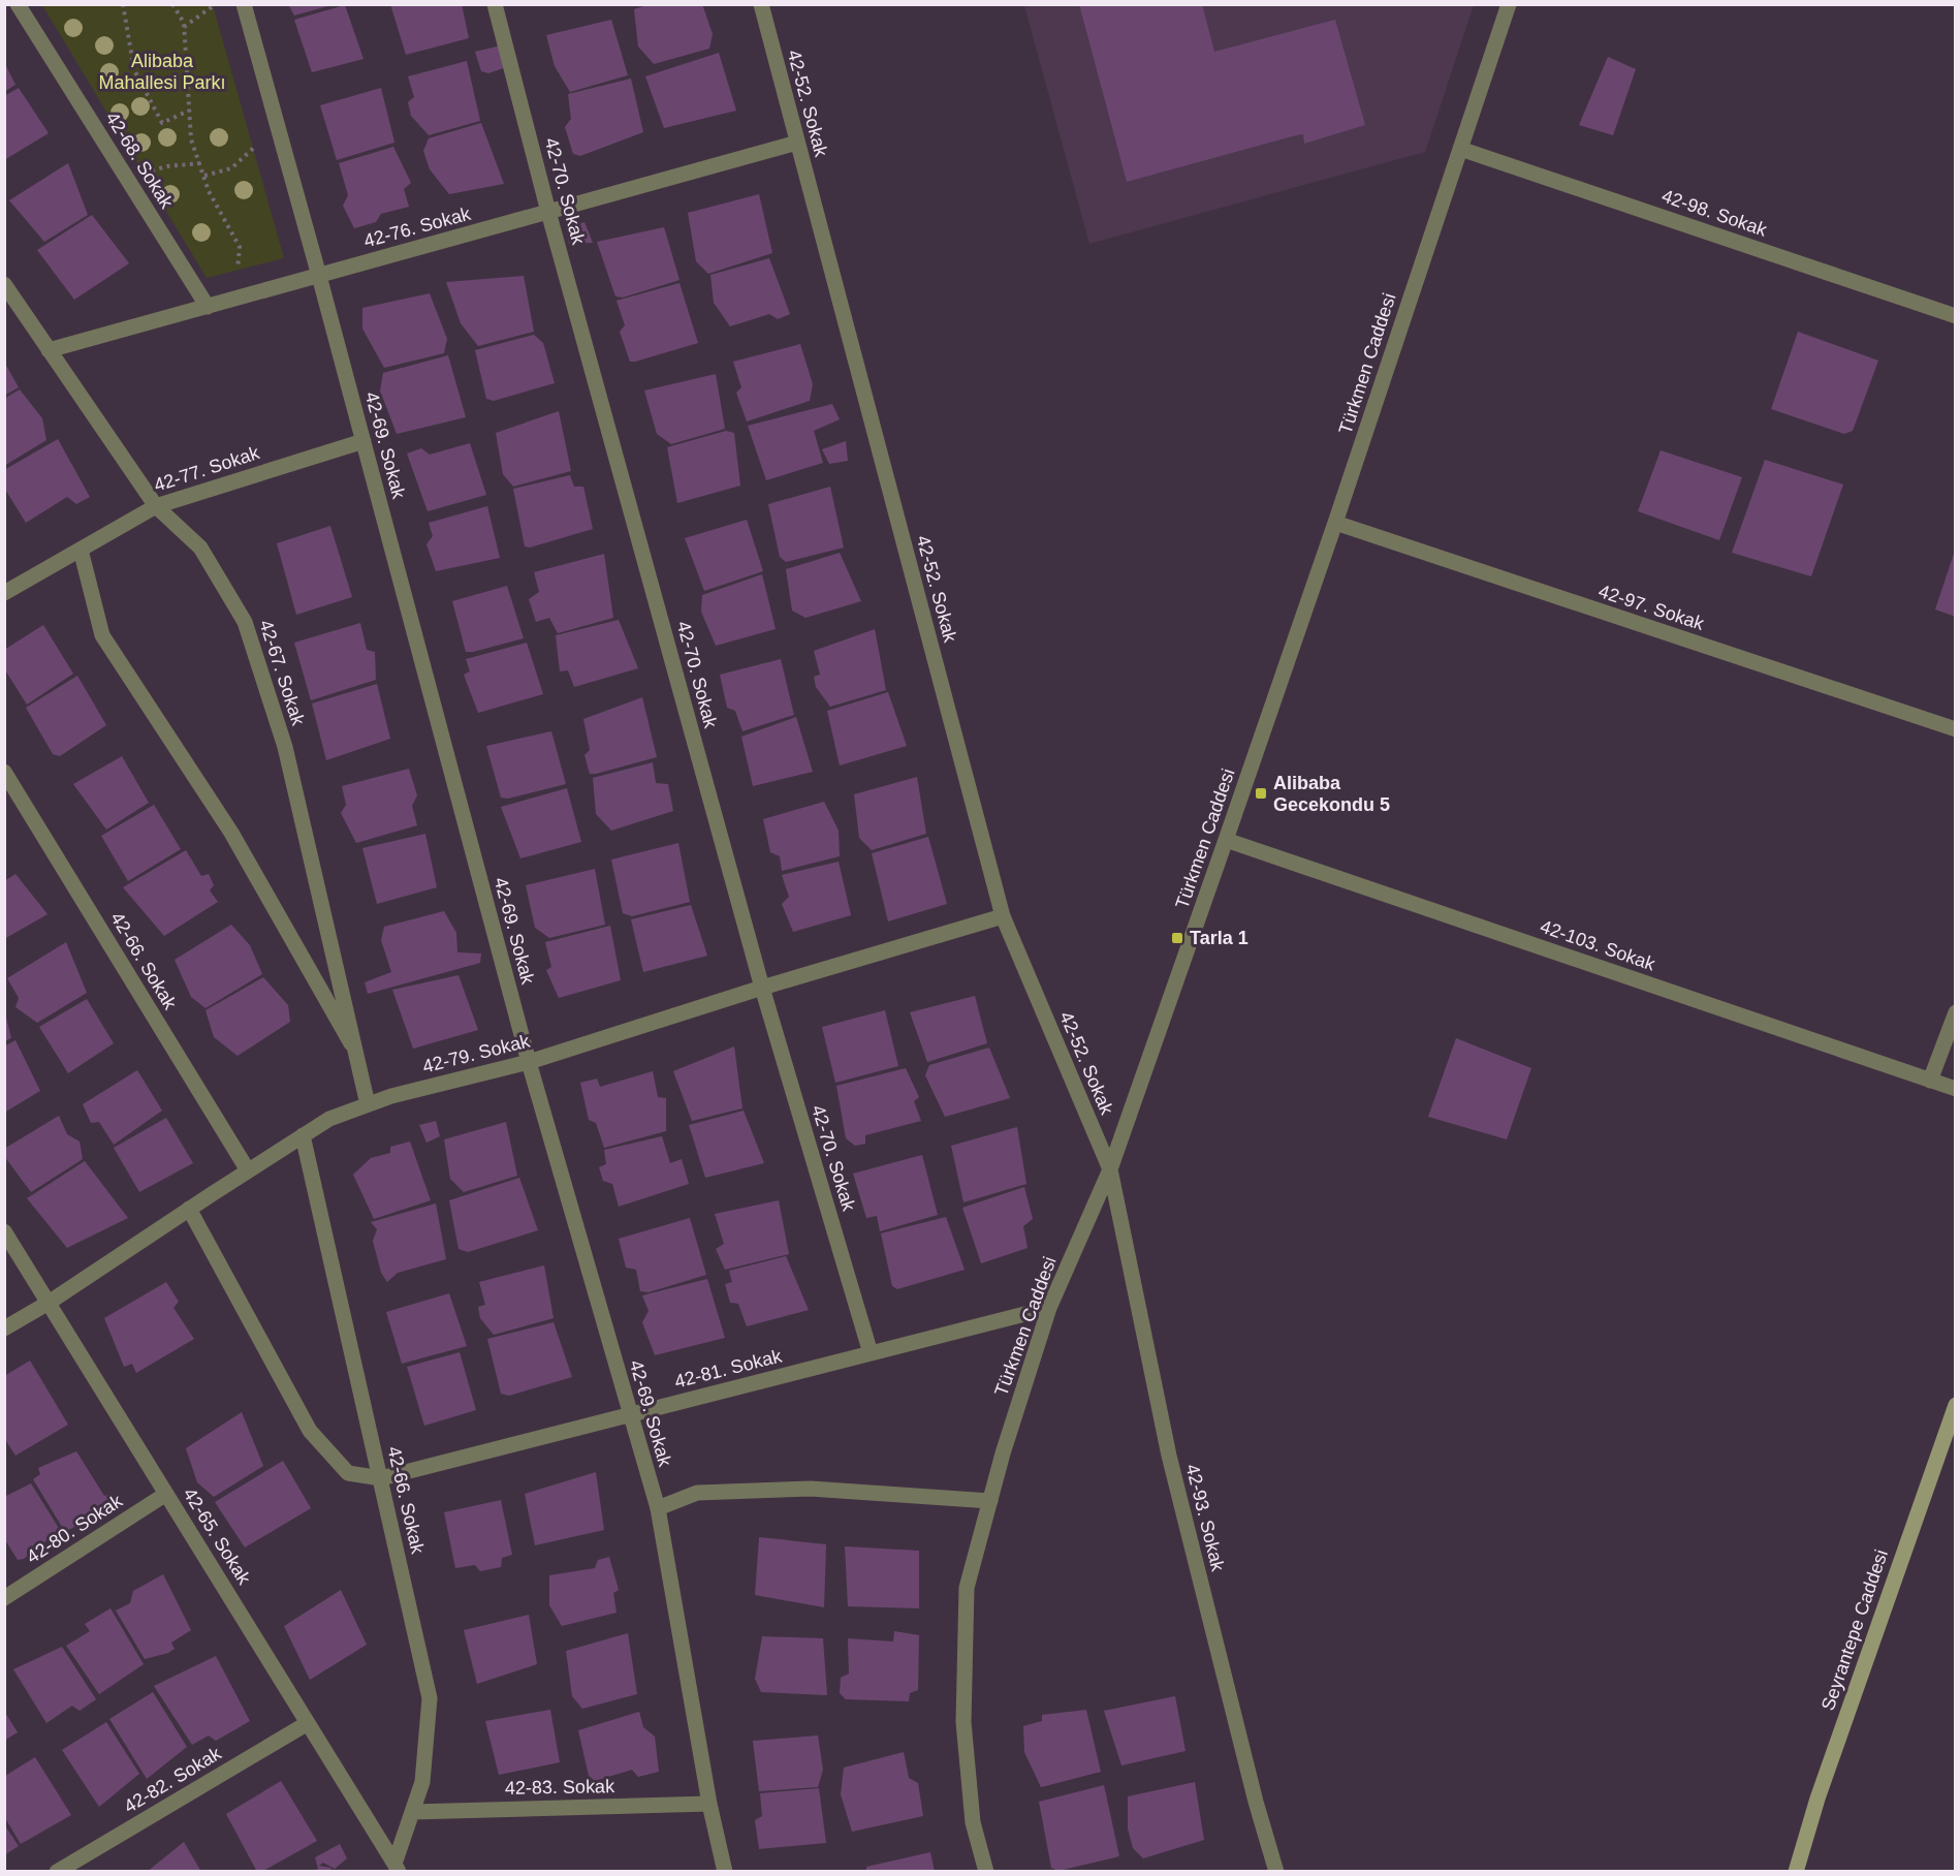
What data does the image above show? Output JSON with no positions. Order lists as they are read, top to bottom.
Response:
{
  "streets": {
    "street": [
      "42-52. Sokak",
      "42-68. Sokak",
      "42-70. Sokak",
      "42-98. Sokak",
      "42-76. Sokak",
      "Türkmen Caddesi",
      "42-69. Sokak",
      "42-77. Sokak",
      "42-97. Sokak",
      "42-67. Sokak",
      "42-103. Sokak",
      "42-66. Sokak",
      "42-79. Sokak",
      "42-81. Sokak",
      "42-93. Sokak",
      "42-80. Sokak",
      "42-65. Sokak",
      "Seyrantepe Caddesi",
      "42-82. Sokak",
      "42-83. Sokak"
    ]
  },
  "crossings": [
    ["42-52. Sokak", "42-76. Sokak"],
    ["42-52. Sokak", "Türkmen Caddesi"],
    ["42-52. Sokak", "42-79. Sokak"],
    ["42-52. Sokak", "42-93. Sokak"],
    ["42-68. Sokak", "42-76. Sokak"],
    ["42-70. Sokak", "42-76. Sokak"],
    ["42-70. Sokak", "42-79. Sokak"],
    ["42-70. Sokak", "42-81. Sokak"],
    ["42-98. Sokak", "Türkmen Caddesi"],
    ["42-76. Sokak", "42-69. Sokak"],
    ["42-76. Sokak", "42-67. Sokak"],
    ["Türkmen Caddesi", "42-97. Sokak"],
    ["Türkmen Caddesi", "42-103. Sokak"],
    ["Türkmen Caddesi", "42-81. Sokak"],
    ["Türkmen Caddesi", "42-93. Sokak"],
    ["42-69. Sokak", "42-77. Sokak"],
    ["42-69. Sokak", "42-79. Sokak"],
    ["42-69. Sokak", "42-81. Sokak"],
    ["42-69. Sokak", "42-83. Sokak"],
    ["42-77. Sokak", "42-67. Sokak"],
    ["42-67. Sokak", "42-79. Sokak"],
    ["42-66. Sokak", "42-79. Sokak"],
    ["42-66. Sokak", "42-81. Sokak"],
    ["42-66. Sokak", "42-65. Sokak"],
    ["42-66. Sokak", "42-83. Sokak"],
    ["42-79. Sokak", "42-65. Sokak"],
    ["42-80. Sokak", "42-65. Sokak"],
    ["42-65. Sokak", "42-82. Sokak"]
  ],
  "parks": ["Alibaba Mahallesi Parkı"],
  "places": {
    "transit": ["Alibaba Gecekondu 5", "Tarla 1"]
  }
}
